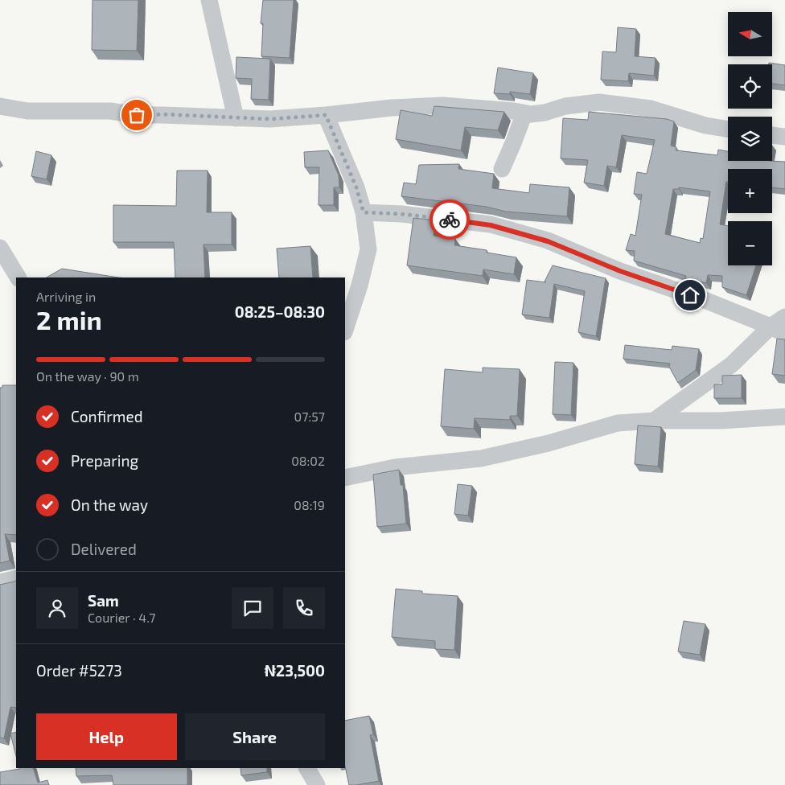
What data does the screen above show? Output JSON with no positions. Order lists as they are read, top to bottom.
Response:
{
  "north": "left",
  "page": {
    "map_buttons": ["+", "−"],
    "heading": ["2 min", "Arriving in", "08:25–08:30"],
    "panel": [
      "Sam",
      "Courier · 4.7",
      "Order #5273",
      "₦23,500"
    ],
    "bar": "On the way · 90 m",
    "list": [
      ["Confirmed", "07:57"],
      ["Preparing", "08:02"],
      ["On the way", "08:19"],
      "Delivered"
    ],
    "buttons": ["Help", "Share"]
  }
}
